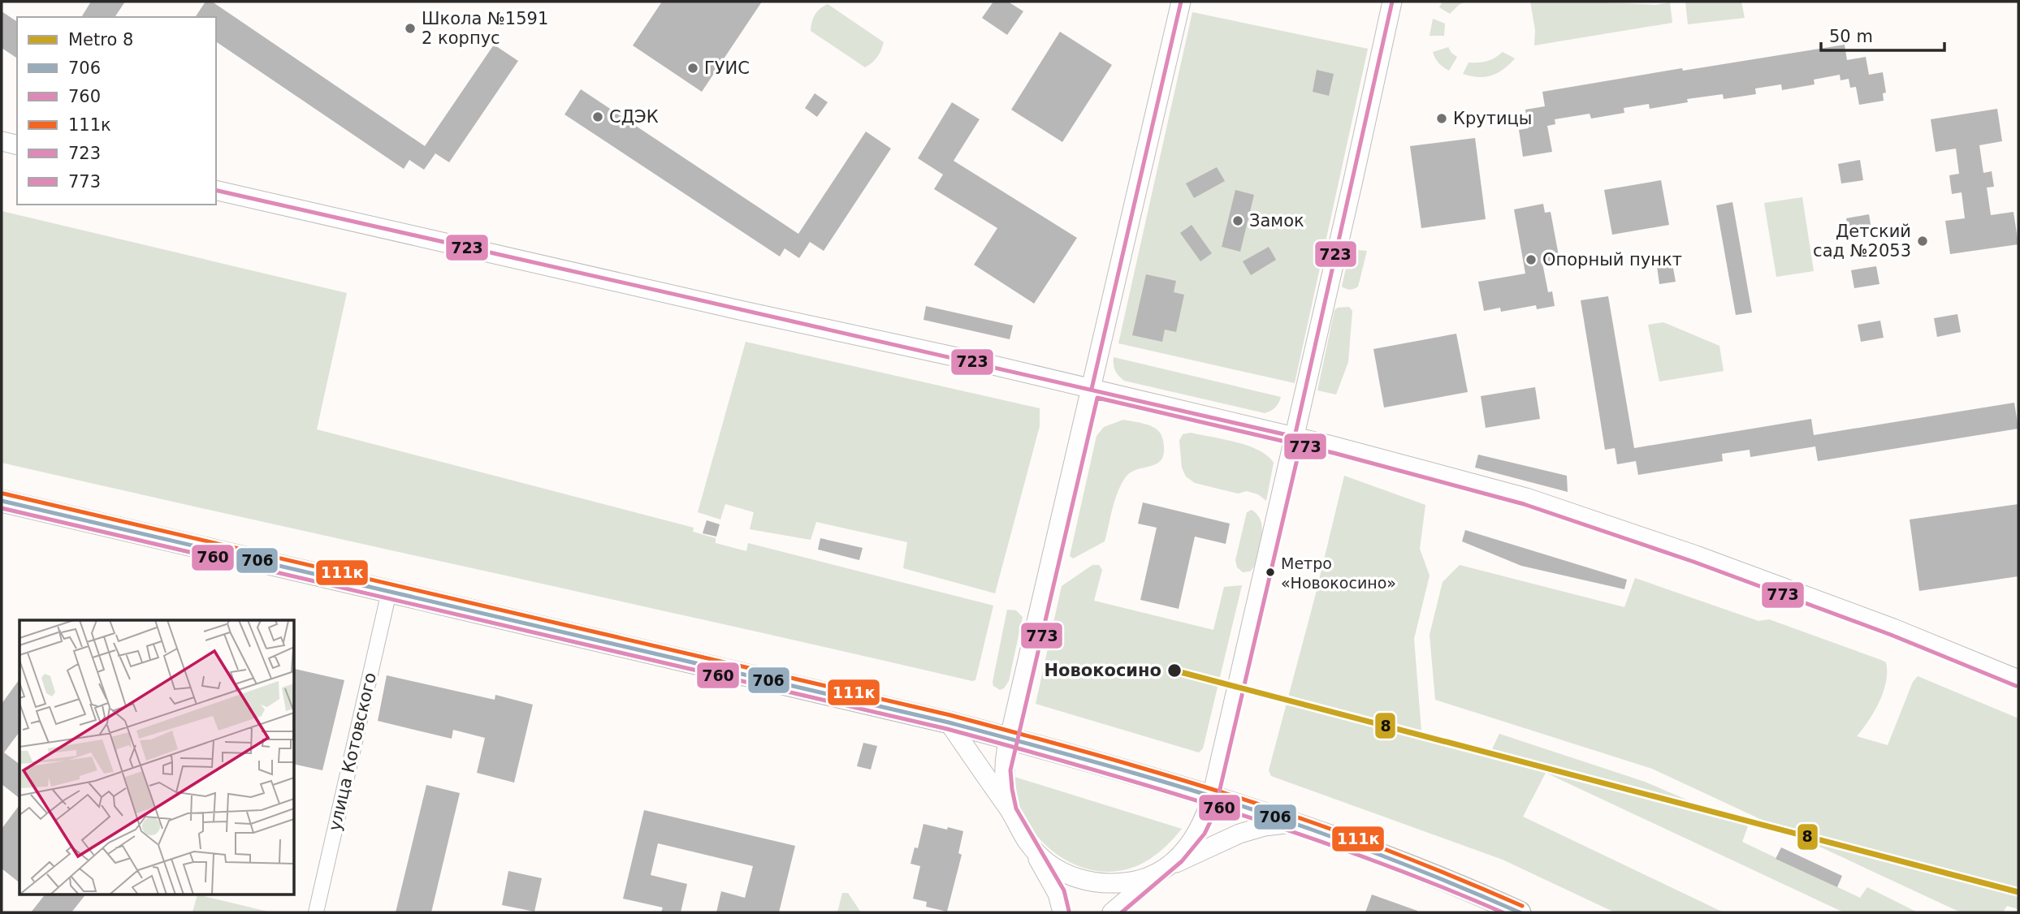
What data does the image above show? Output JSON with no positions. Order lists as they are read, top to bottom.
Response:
{
  "streets": {
    "street": ["улица Котовского"]
  },
  "places": [
    "Школа №1591 2 корпус",
    "ГУИС",
    "СДЭК",
    "Крутицы",
    "Замок",
    "Детский сад №2053",
    "Опорный пункт",
    "Метро «Новокосино»",
    "Новокосино"
  ],
  "lines": [
    "transit line 723",
    "transit line 773",
    "transit line 111к",
    "transit line 706",
    "transit line 760",
    "metro line 8"
  ],
  "legend": [
    "Metro 8",
    "706",
    "760",
    "111к",
    "723",
    "773"
  ],
  "scale_bar": "50 m"
}
